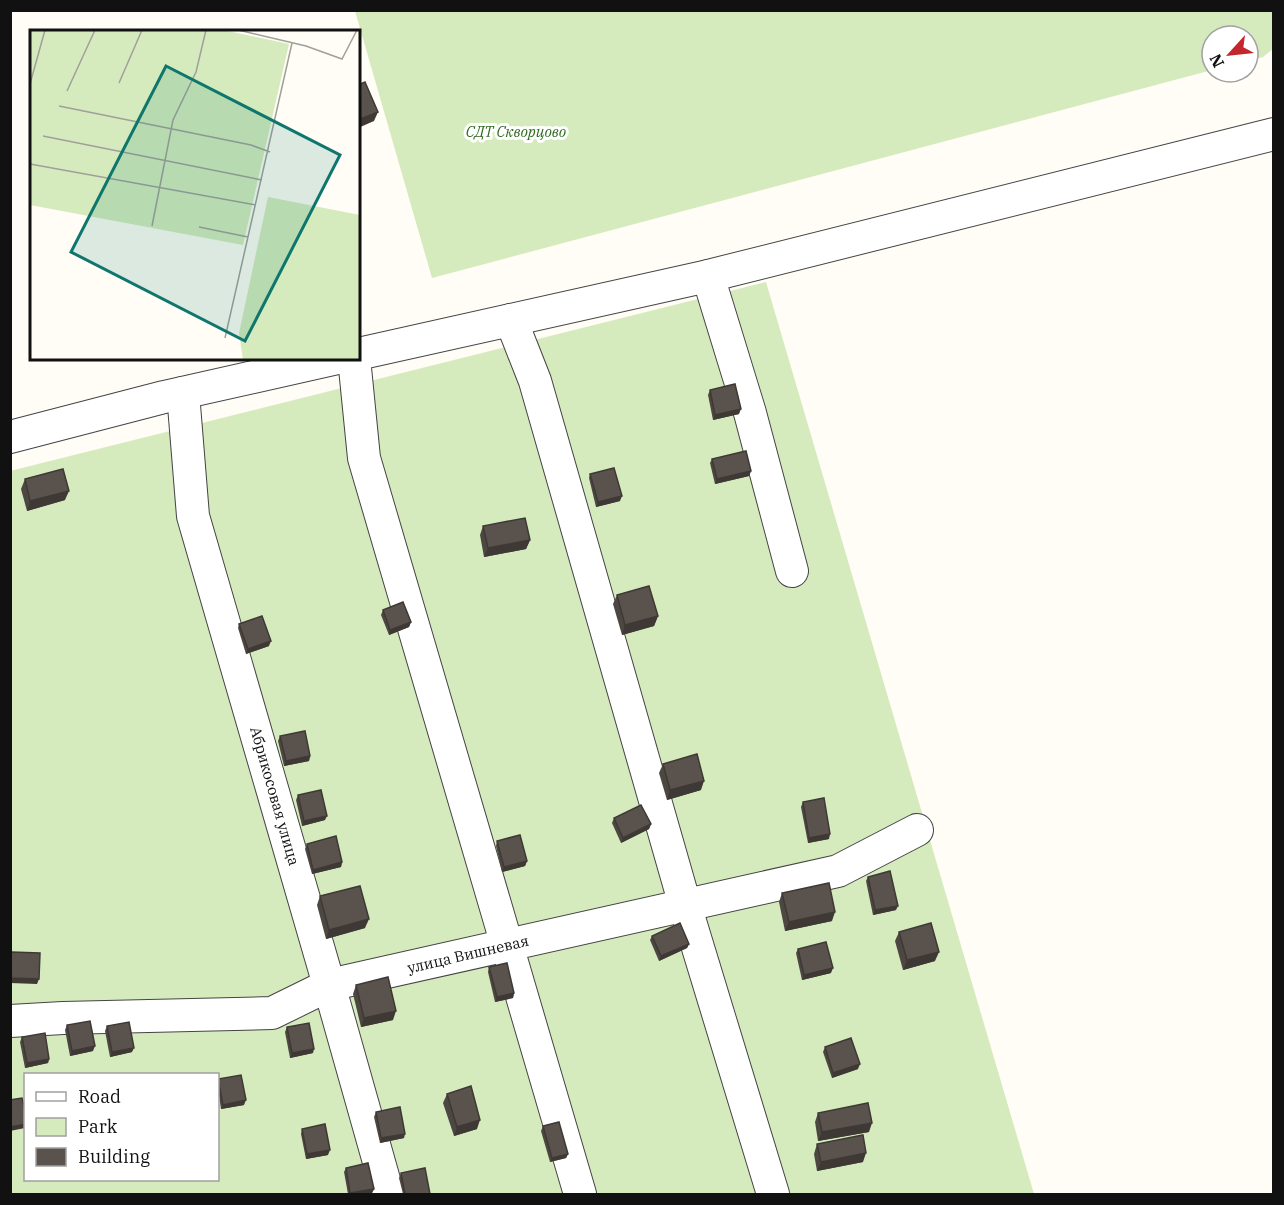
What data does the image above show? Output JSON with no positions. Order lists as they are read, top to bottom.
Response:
{
  "streets": {
    "street": ["Абрикосовая улица", "улица Вишневая"]
  },
  "crossings": [
    ["Абрикосовая улица", "улица Вишневая"]
  ],
  "parks": ["СДТ Скворцово"],
  "legend": ["Road", "Park", "Building"],
  "north": "bottom left"
}
